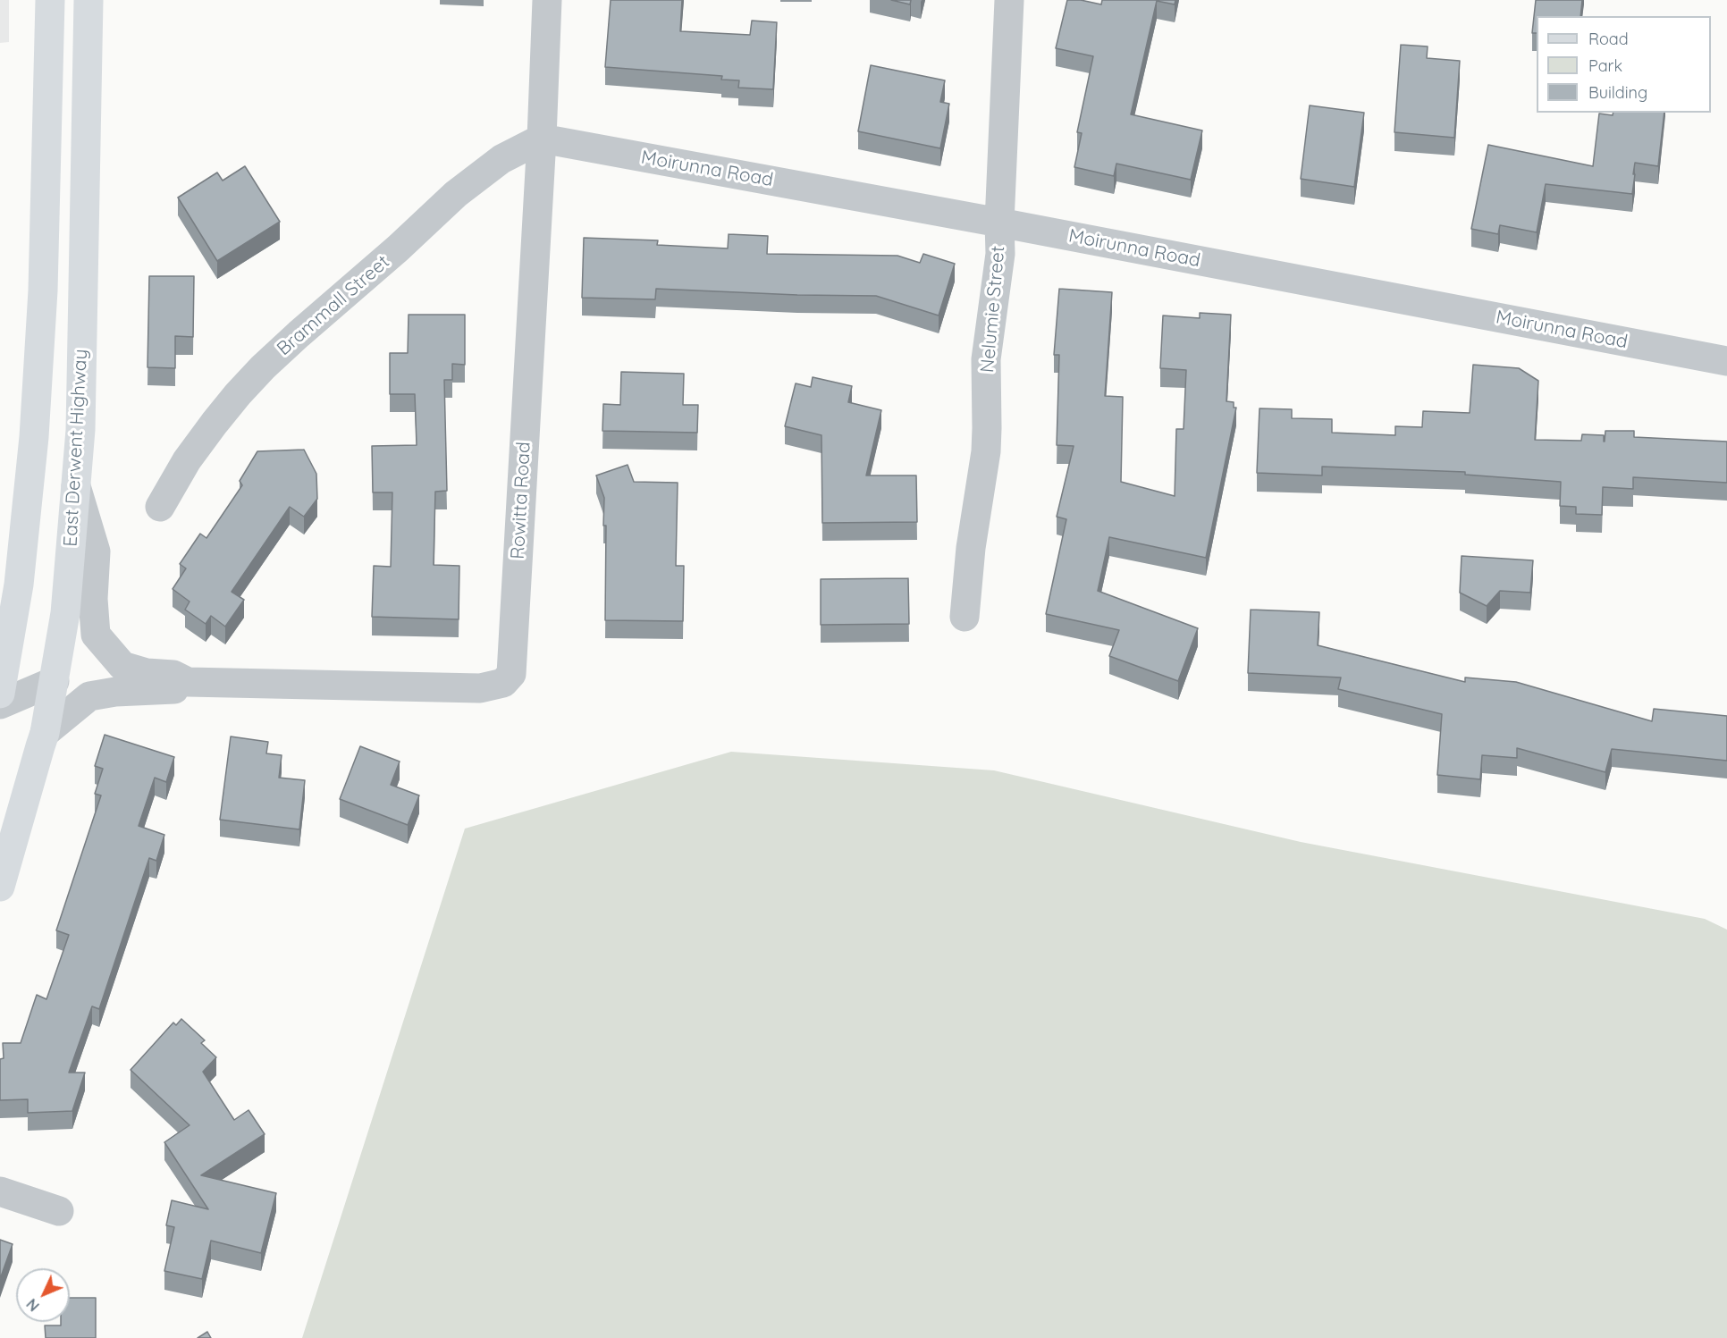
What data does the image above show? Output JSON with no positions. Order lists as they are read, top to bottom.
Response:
{
  "streets": {
    "main road": ["East Derwent Highway"],
    "street": [
      "Moirunna Road",
      "Brammall Street",
      "Nelumie Street",
      "Rowitta Road"
    ]
  },
  "crossings": [
    ["Moirunna Road", "Brammall Street"],
    ["Moirunna Road", "Nelumie Street"],
    ["Moirunna Road", "Rowitta Road"],
    ["Brammall Street", "Rowitta Road"],
    ["East Derwent Highway", "Rowitta Road"]
  ],
  "legend": ["Road", "Park", "Building"],
  "north": "bottom left"
}
